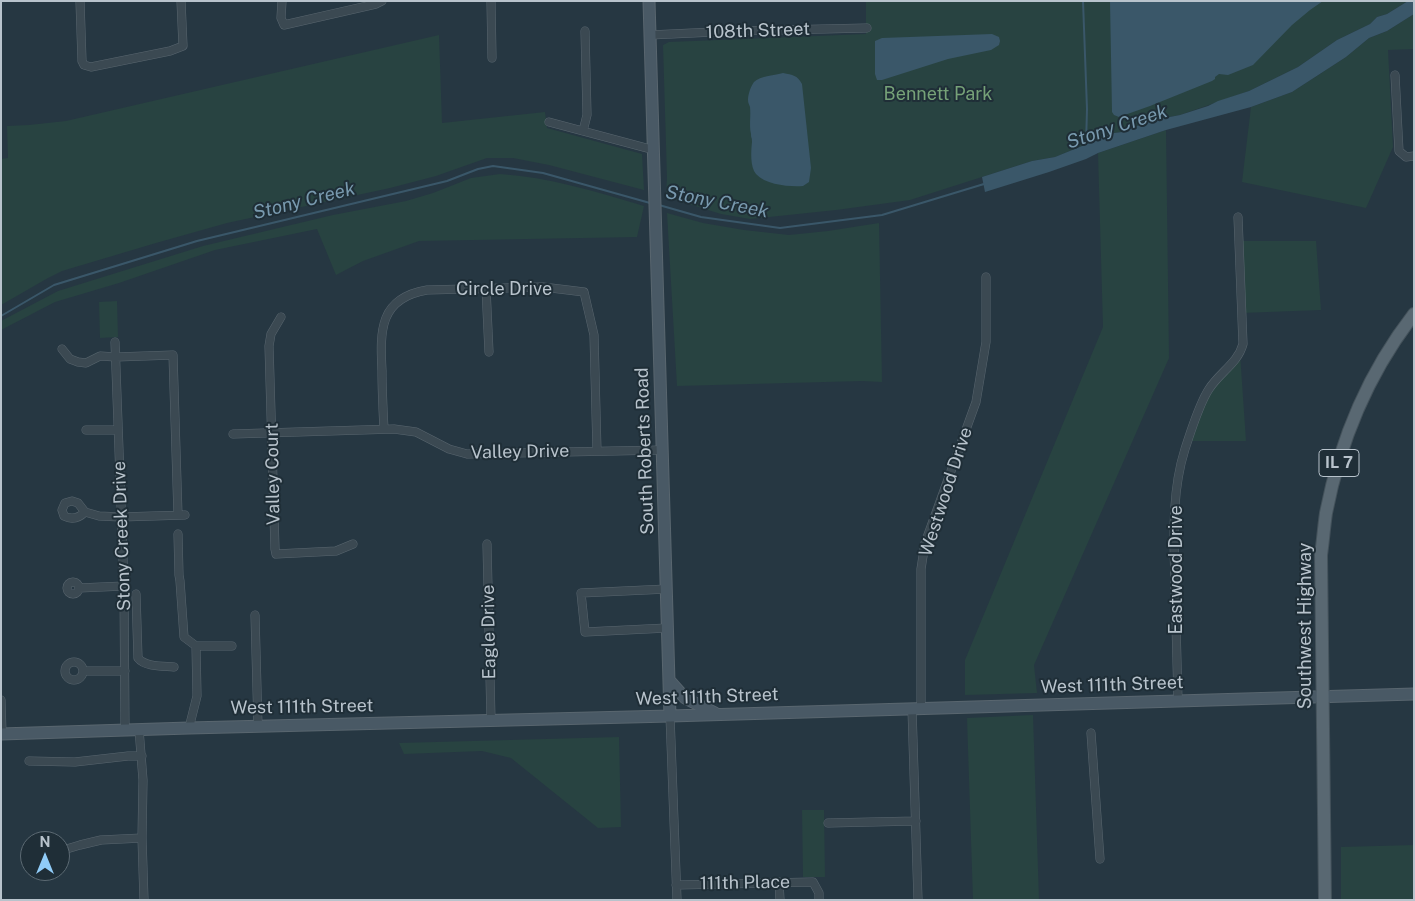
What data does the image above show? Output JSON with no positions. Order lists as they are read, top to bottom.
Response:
{
  "streets": {
    "main road": [
      "South Roberts Road",
      "IL 7",
      "Southwest Highway",
      "West 111th Street"
    ],
    "street": [
      "108th Street",
      "Circle Drive",
      "Valley Drive",
      "Valley Court",
      "Westwood Drive",
      "Stony Creek Drive",
      "Eastwood Drive",
      "Eagle Drive",
      "111th Place"
    ]
  },
  "crossings": [
    ["108th Street", "South Roberts Road"],
    ["Circle Drive", "Valley Drive"],
    ["South Roberts Road", "Valley Drive"],
    ["South Roberts Road", "West 111th Street"],
    ["South Roberts Road", "111th Place"],
    ["Valley Drive", "Valley Court"],
    ["Westwood Drive", "West 111th Street"],
    ["Stony Creek Drive", "West 111th Street"],
    ["Eastwood Drive", "West 111th Street"],
    ["Southwest Highway", "West 111th Street"],
    ["Eagle Drive", "West 111th Street"]
  ],
  "water": ["Stony Creek"],
  "parks": ["Bennett Park"],
  "north": "top"
}
